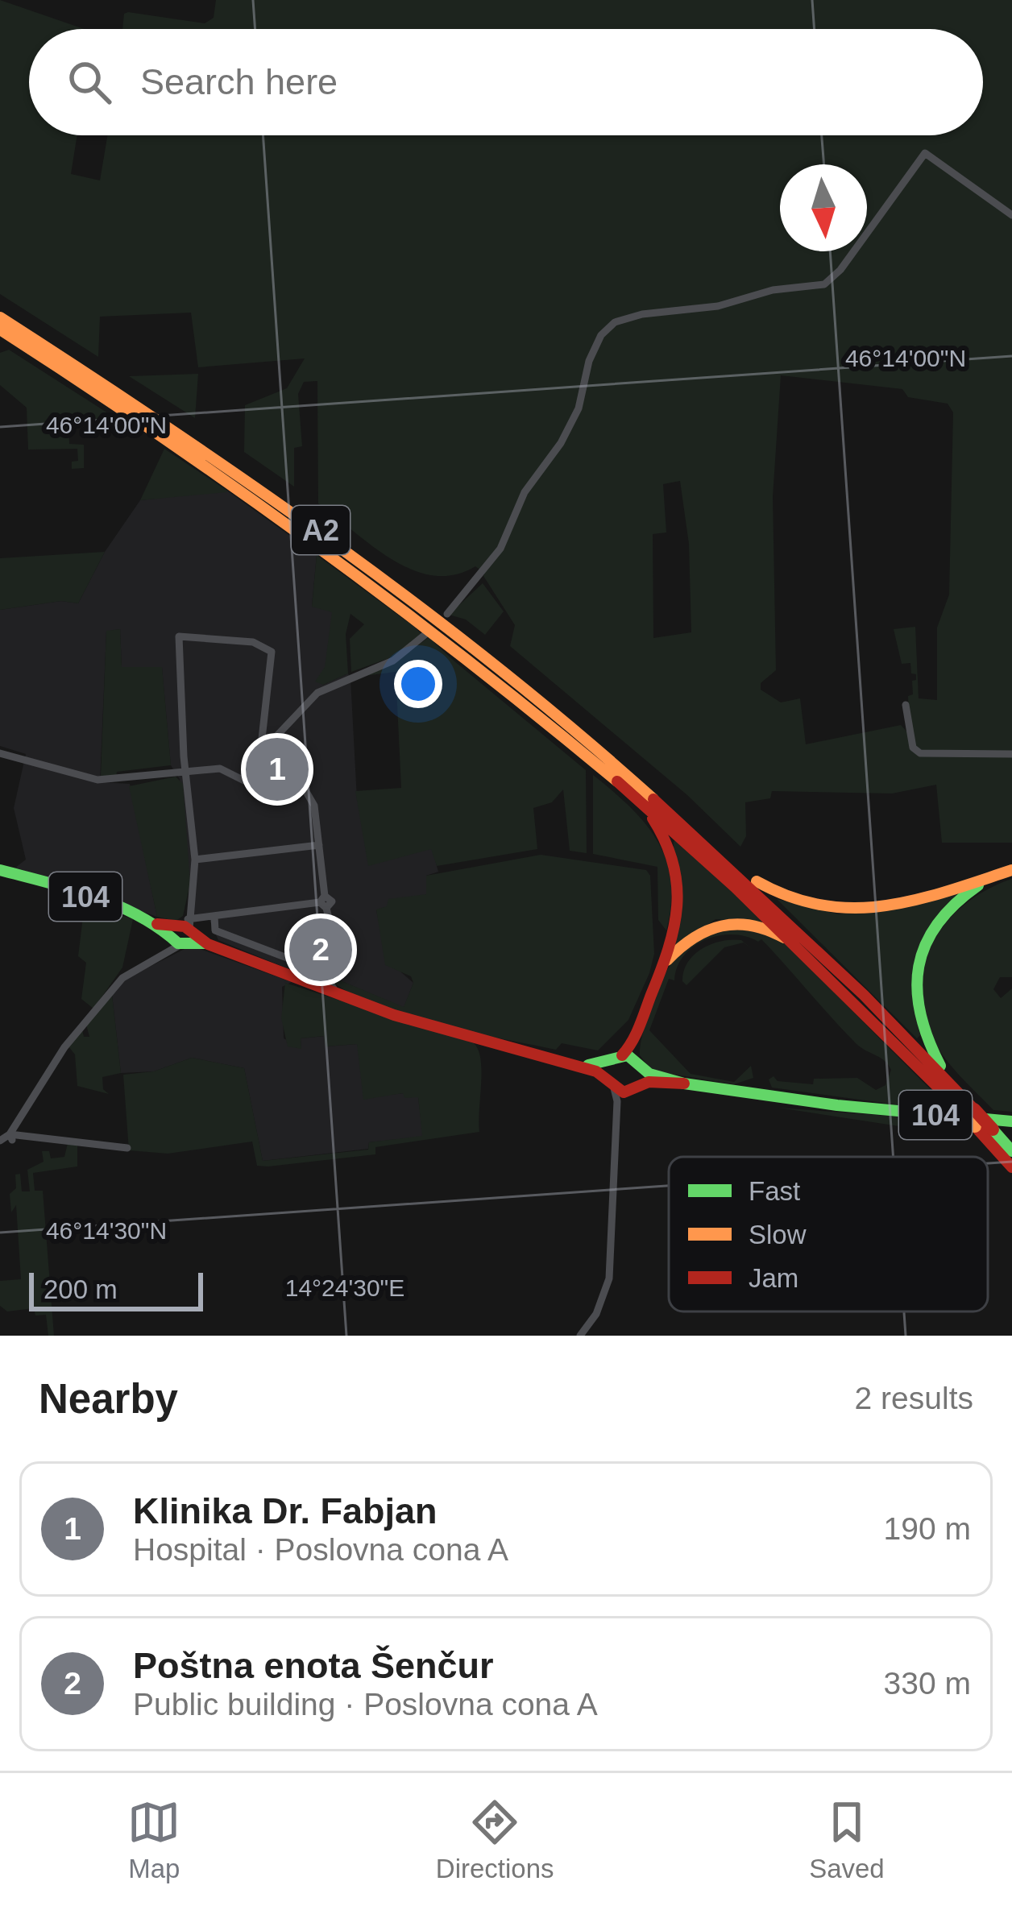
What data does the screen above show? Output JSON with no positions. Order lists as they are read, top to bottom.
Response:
{
  "streets": {
    "main road": ["A2", "104"]
  },
  "legend": ["Fast", "Slow", "Jam"],
  "scale_bar": "200 m",
  "north": "bottom",
  "page": {
    "search": "Search here",
    "pins": ["1", "2"],
    "scale": "200 m",
    "heading": ["Nearby", "2 results"],
    "list": [
      {
        "mark": "1",
        "name": "Klinika Dr. Fabjan",
        "note": "Hospital · Poslovna cona A",
        "value": "190 m"
      },
      {
        "mark": "2",
        "name": "Poštna enota Šenčur",
        "note": "Public building · Poslovna cona A",
        "value": "330 m"
      }
    ],
    "nav": ["Map", "Directions", "Saved"]
  },
  "coordinates": ["46°14'00\"N", "46°14'30\"N", "14°24'30\"E"]
}
